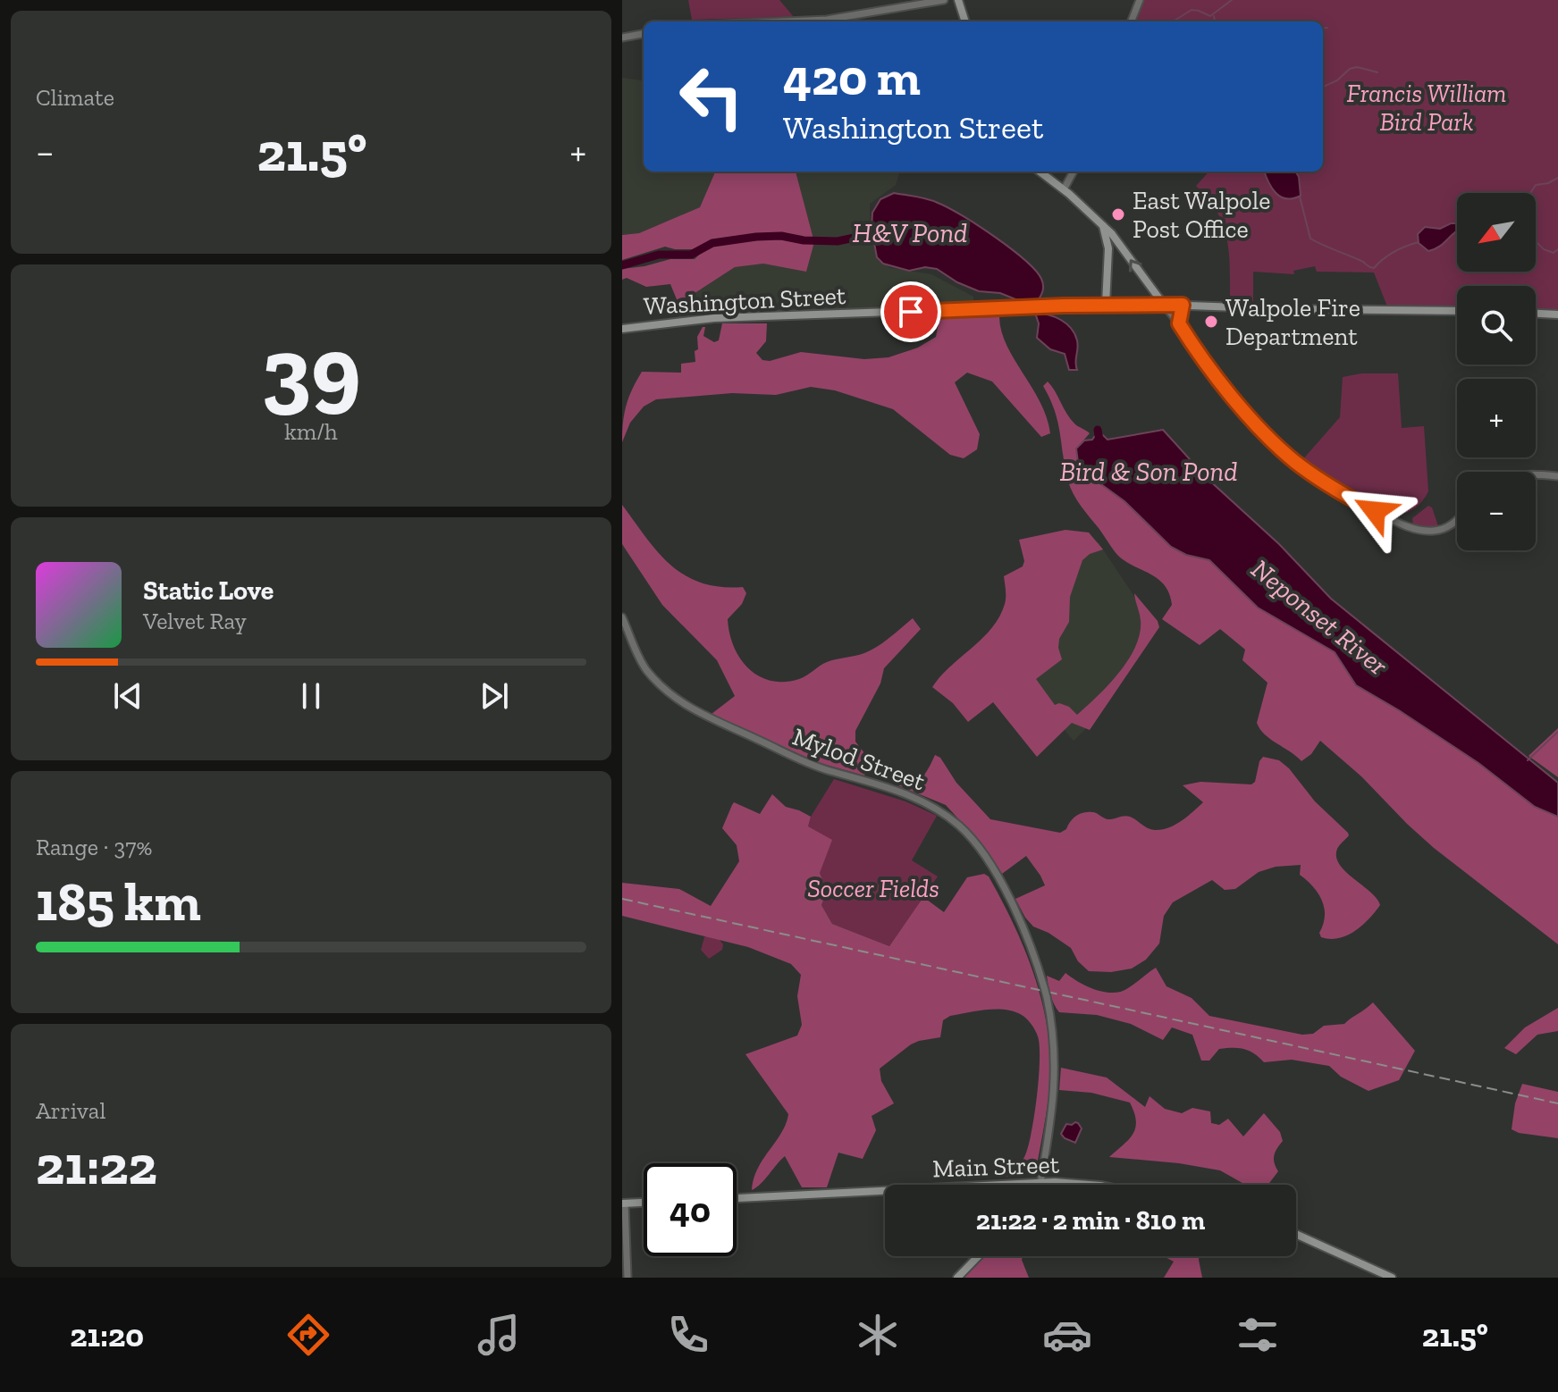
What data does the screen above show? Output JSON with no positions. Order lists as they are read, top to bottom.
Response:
{
  "streets": {
    "main road": ["Washington Street", "Main Street"],
    "street": ["Mylod Street"]
  },
  "crossings": [
    ["Mylod Street", "Main Street"]
  ],
  "water": ["H&V Pond", "Bird & Son Pond", "Neponset River"],
  "parks": ["Francis William Bird Park", "Soccer Fields"],
  "places": ["East Walpole Post Office", "Walpole Fire Department"],
  "north": "bottom left",
  "page": {
    "tile": [
      "Climate",
      ["39", "km/h"],
      ["Range · 37%", "185 km"],
      ["Arrival", "21:22"]
    ],
    "turn": ["420 m", "Washington Street"],
    "heat": ["−", "21.5°", "+"],
    "map_buttons": ["+", "−"],
    "song": ["Static Love", "Velvet Ray"],
    "limit": "40",
    "trip": "21:22 · 2 min · 810 m",
    "tabs": ["21:20", "21.5°"]
  }
}
